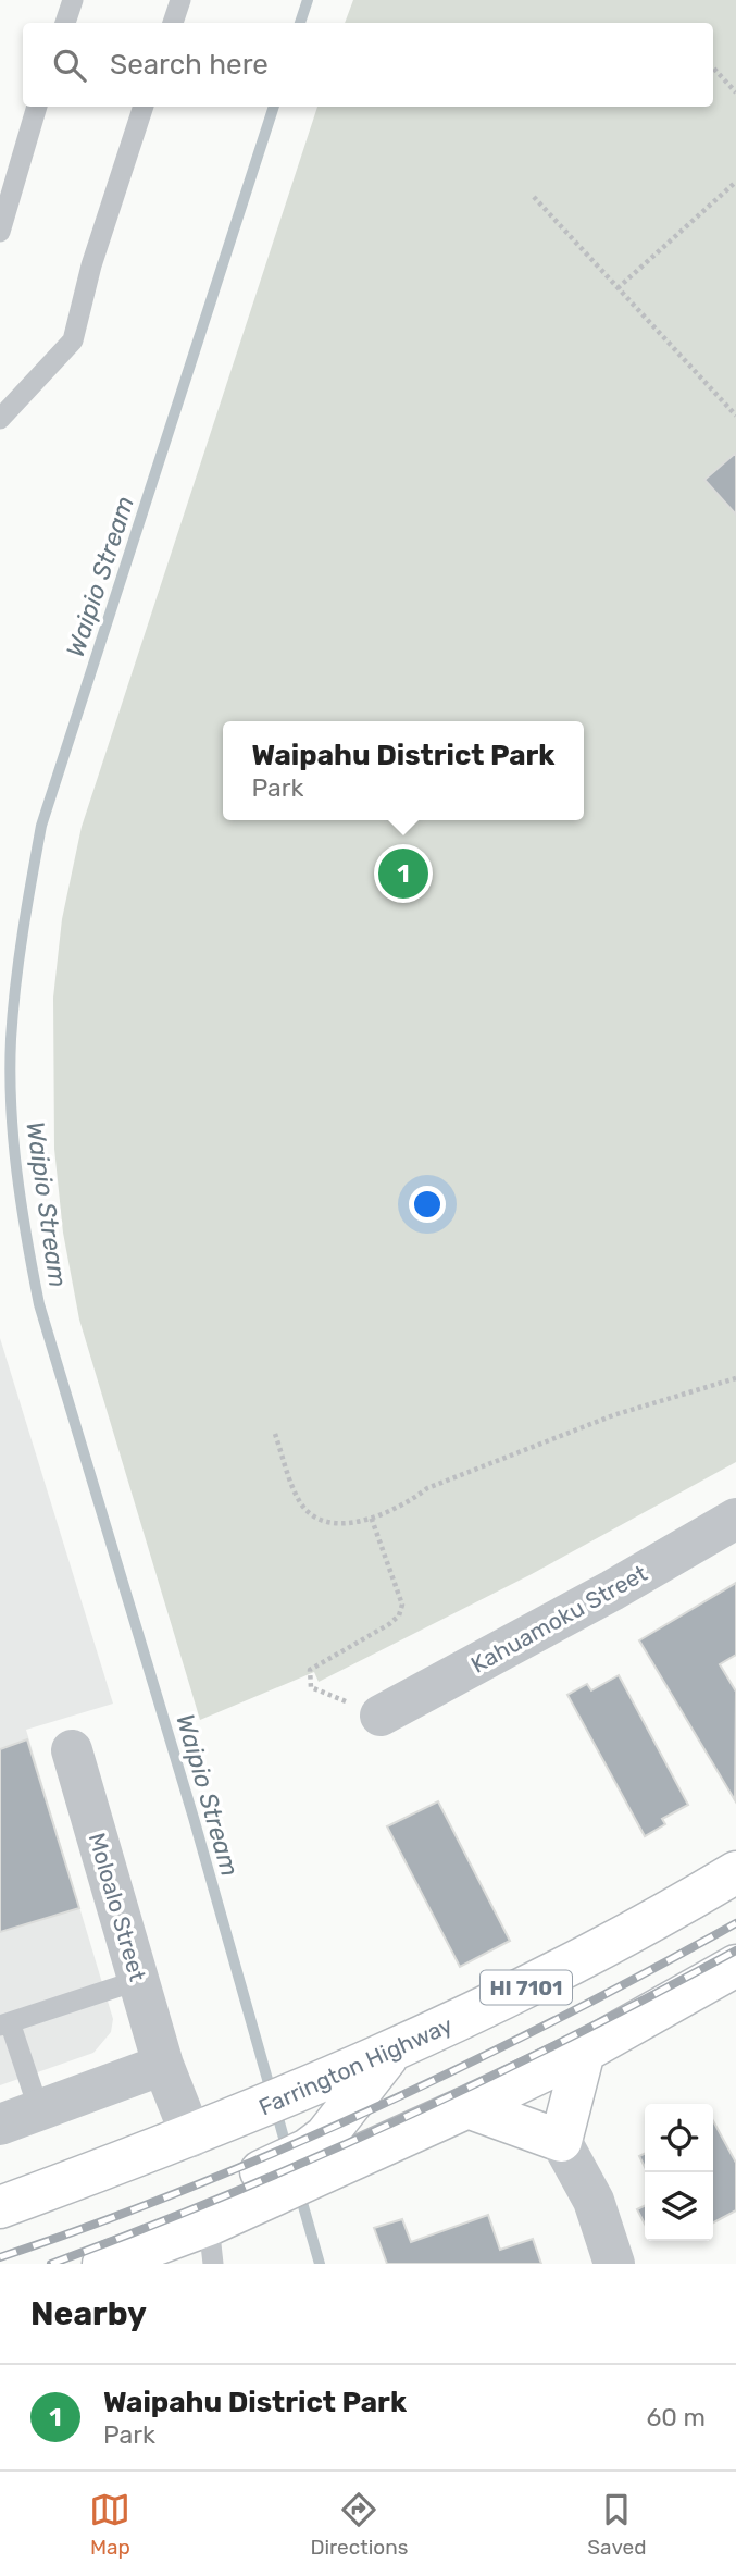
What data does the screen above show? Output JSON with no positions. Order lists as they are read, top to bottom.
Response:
{
  "streets": {
    "main road": ["HI 7101", "Farrington Highway"],
    "street": ["Kahuamoku Street", "Moloalo Street"]
  },
  "crossings": [
    ["Moloalo Street", "Farrington Highway"]
  ],
  "water": ["Waipio Stream"],
  "page": {
    "search": "Search here",
    "popup": ["Waipahu District Park", "Park"],
    "pins": "1",
    "heading": "Nearby",
    "list": [
      {
        "mark": "1",
        "name": "Waipahu District Park",
        "note": "Park",
        "value": "60 m"
      }
    ],
    "nav": ["Map", "Directions", "Saved"]
  }
}
